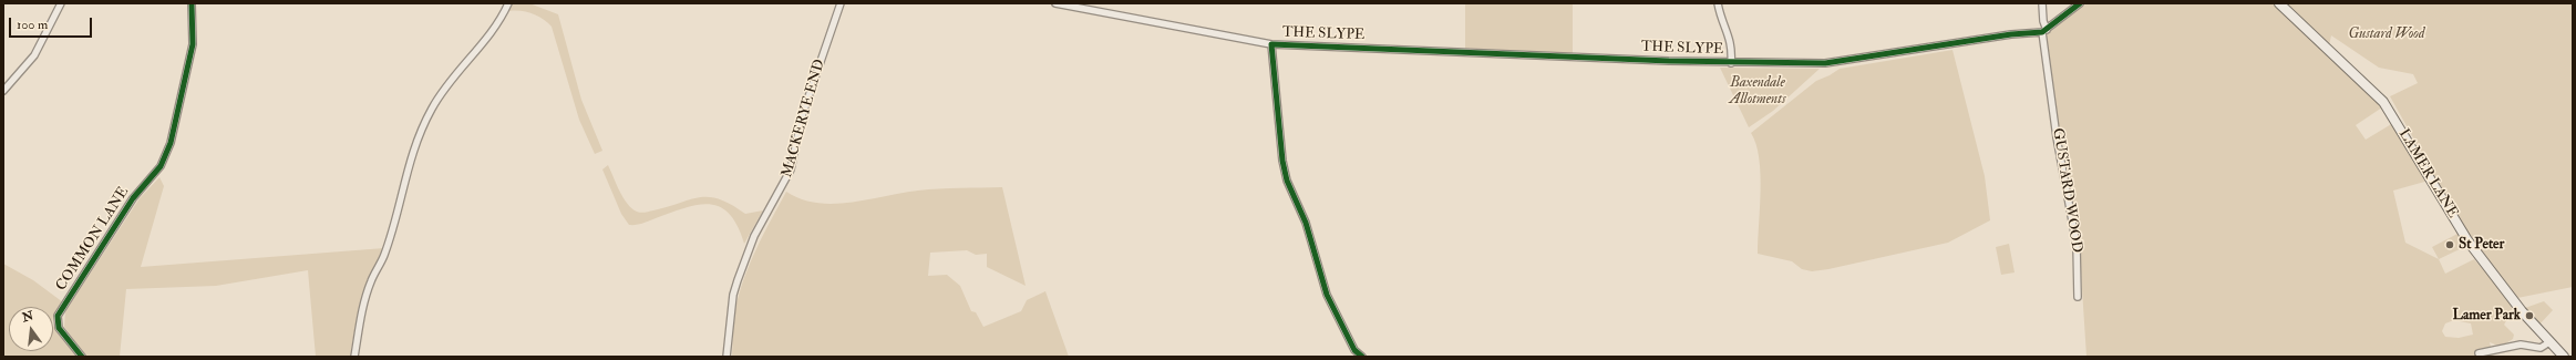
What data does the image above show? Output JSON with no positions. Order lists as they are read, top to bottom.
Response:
{
  "streets": {
    "main road": ["LAMER LANE"],
    "street": [
      "THE SLYPE",
      "MACKERYE END",
      "GUSTARD WOOD",
      "COMMON LANE"
    ]
  },
  "crossings": [
    ["THE SLYPE", "GUSTARD WOOD"]
  ],
  "parks": ["Gustard Wood", "Baxendale Allotments"],
  "places": ["St Peter", "Lamer Park"],
  "scale_bar": "100 m",
  "north": "top"
}
